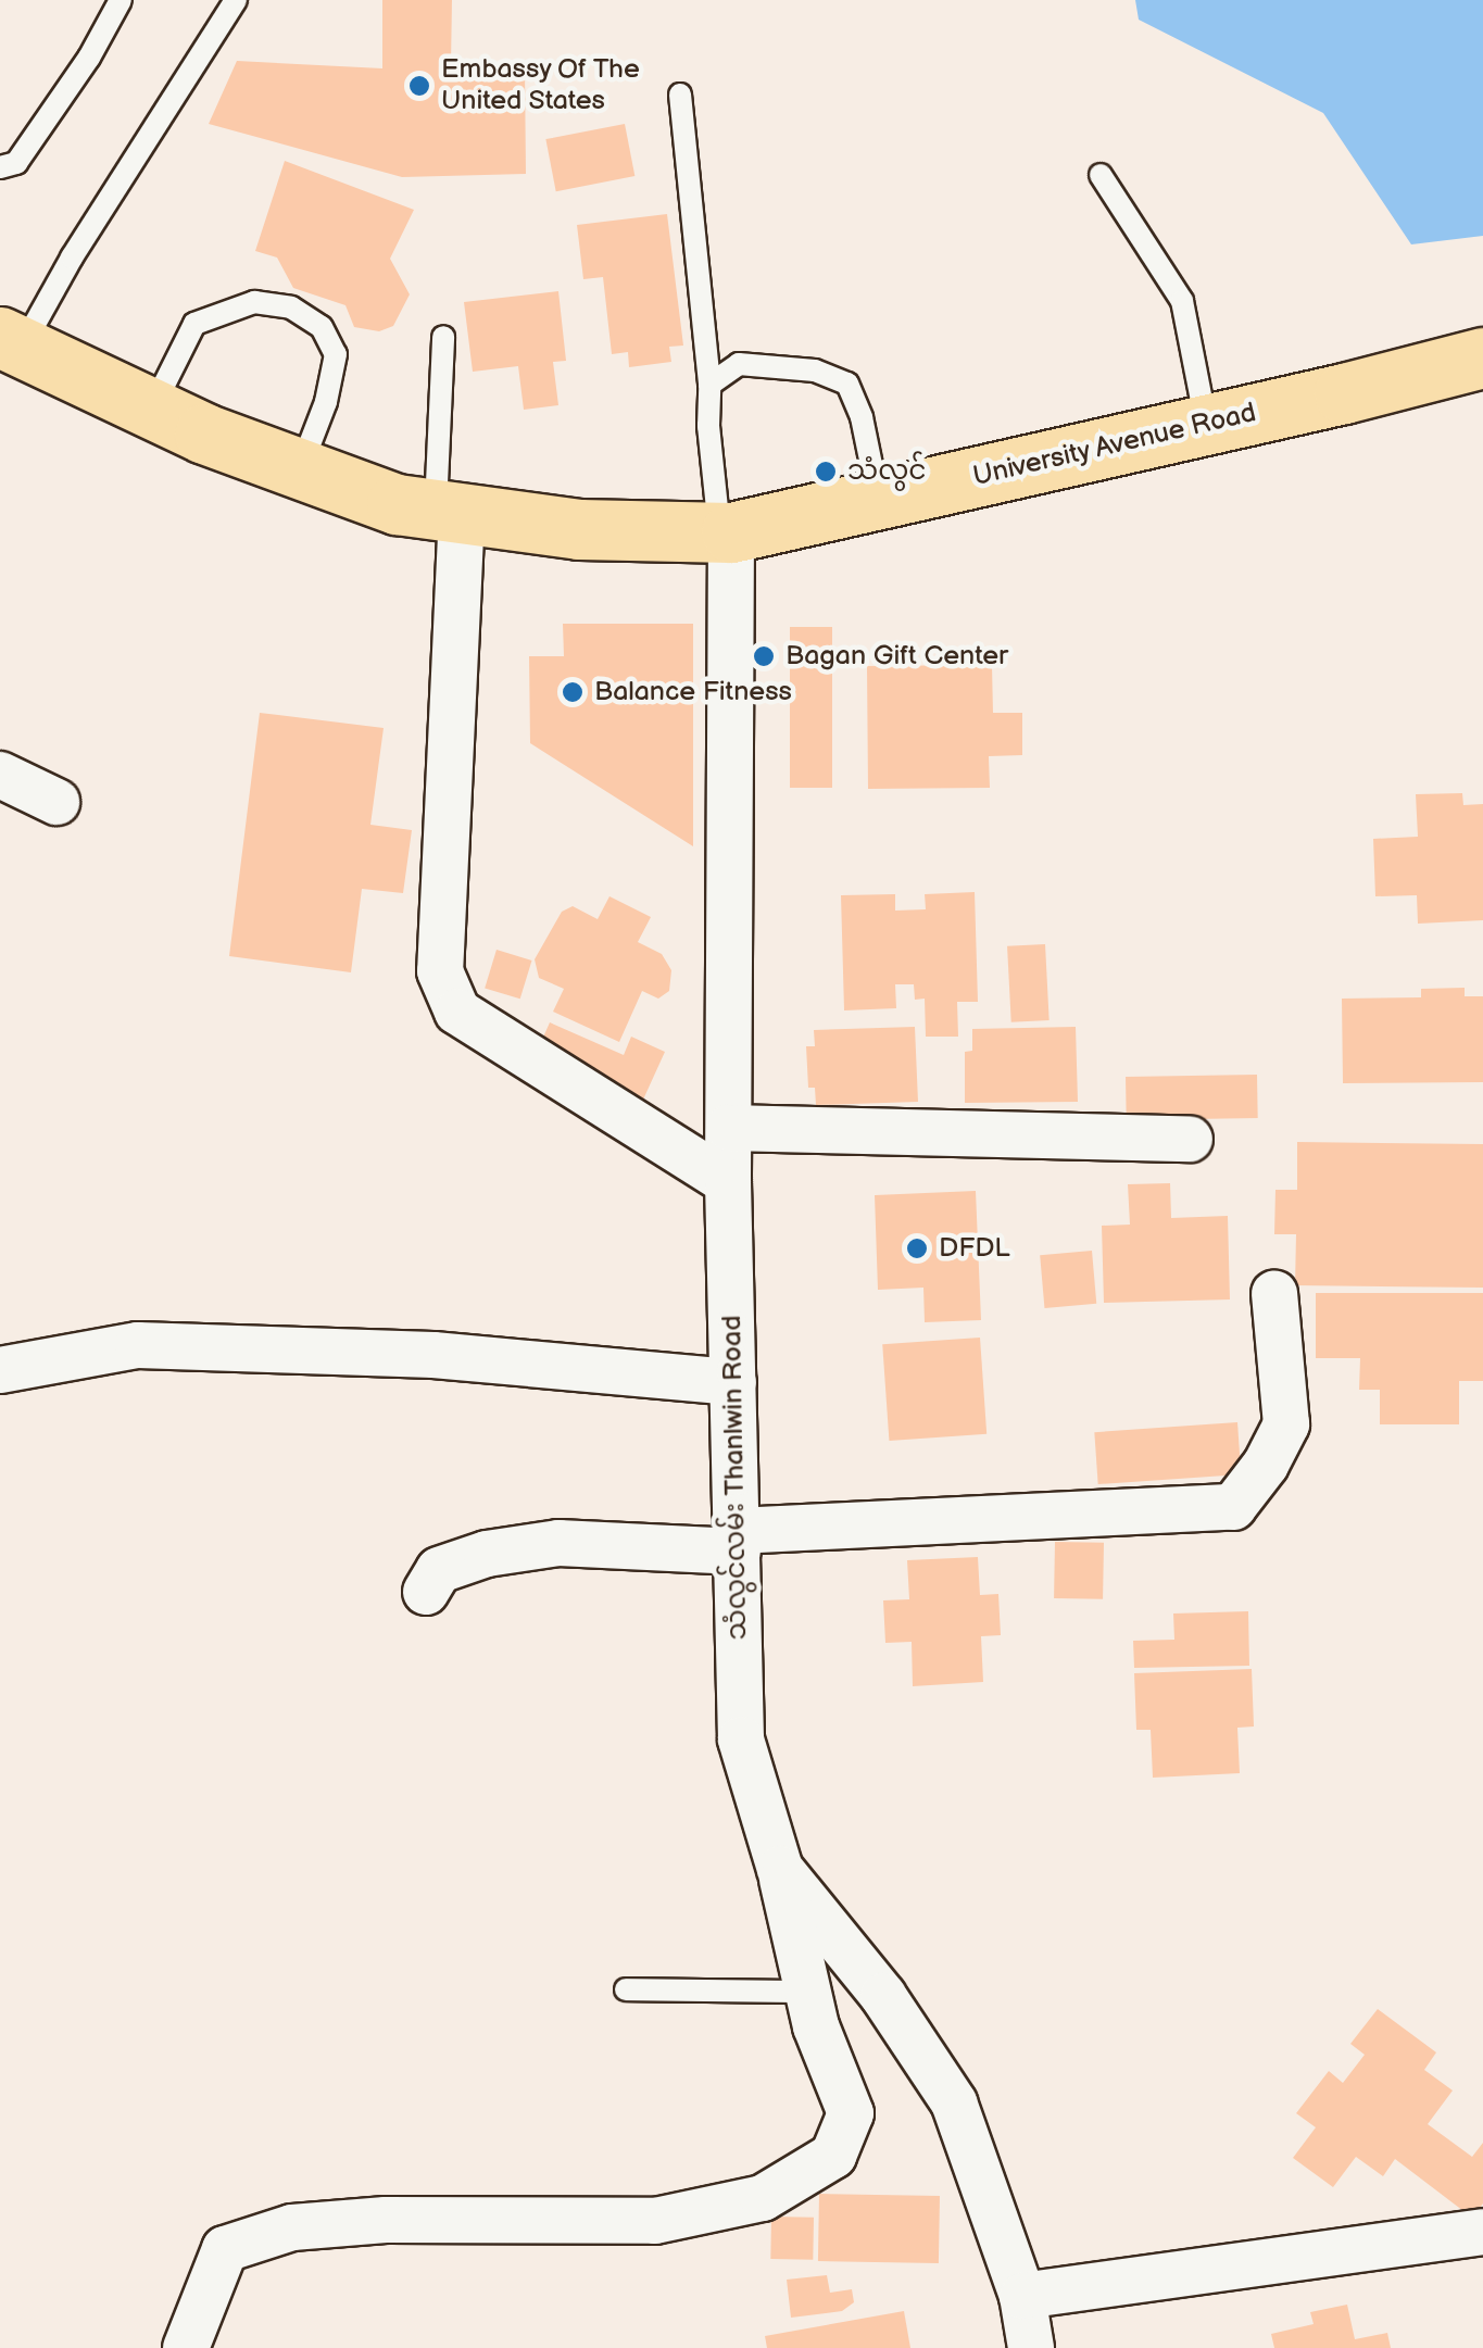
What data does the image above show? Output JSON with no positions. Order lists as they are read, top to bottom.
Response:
{
  "streets": {
    "main road": ["University Avenue Road"],
    "street": ["သံလွင်လမ်း Thanlwin Road"]
  },
  "crossings": [
    ["University Avenue Road", "သံလွင်လမ်း Thanlwin Road"]
  ],
  "places": [
    "Embassy Of The United States",
    "သံလွင်",
    "Bagan Gift Center",
    "Balance Fitness",
    "DFDL"
  ]
}
